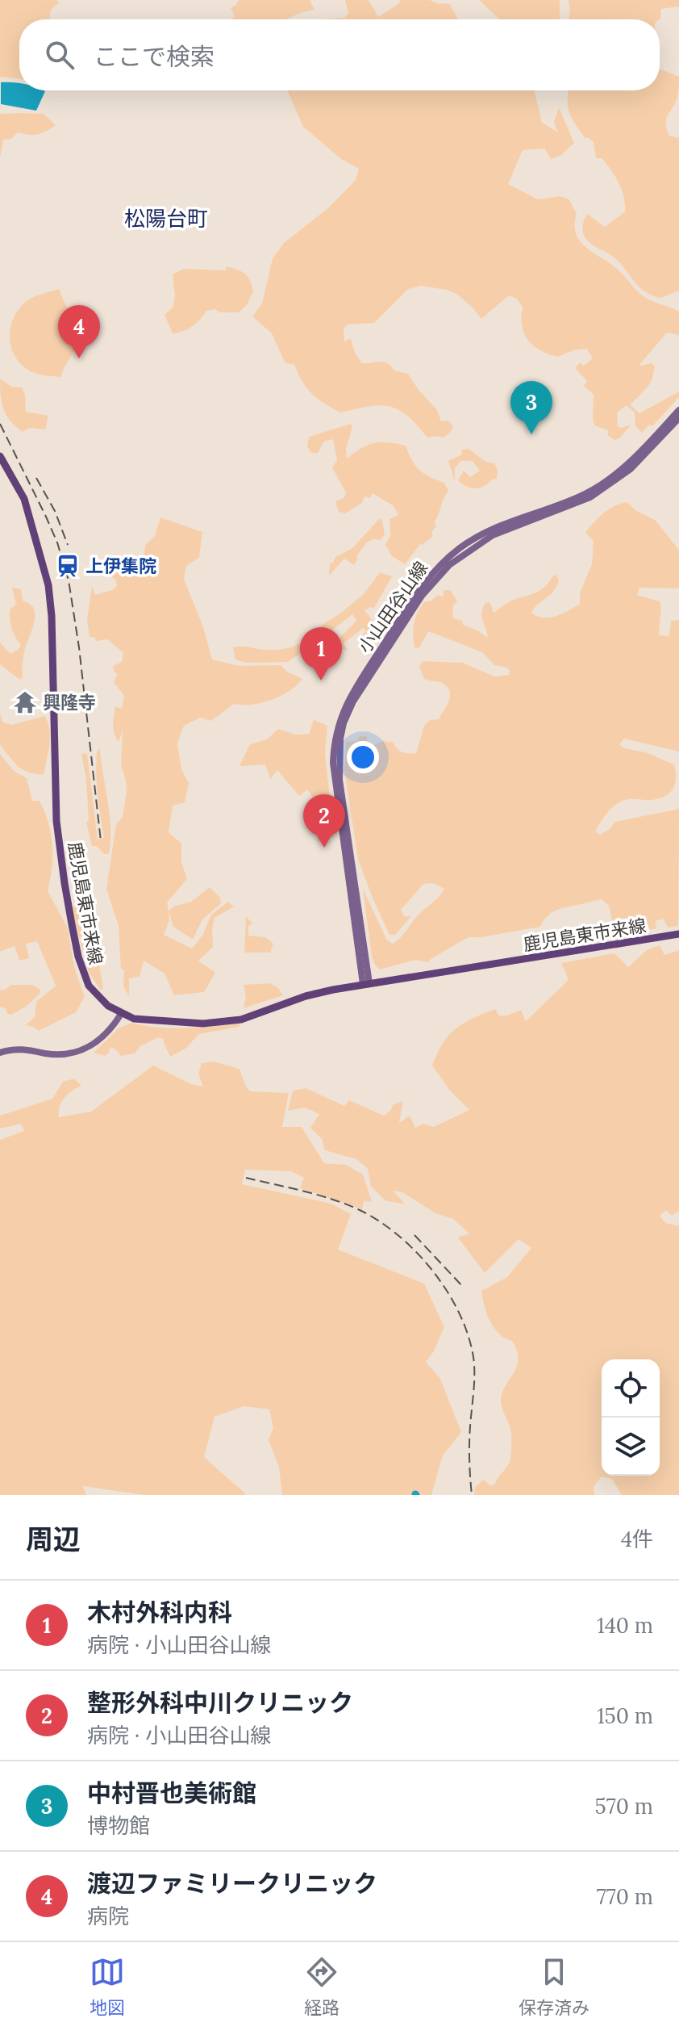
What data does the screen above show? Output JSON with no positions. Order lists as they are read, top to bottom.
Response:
{
  "streets": {
    "main road": ["小山田谷山線", "鹿児島東市来線"]
  },
  "crossings": [
    ["小山田谷山線", "鹿児島東市来線"]
  ],
  "districts": ["松陽台町"],
  "places": {
    "station": ["上伊集院"],
    "temple": ["興隆寺"]
  },
  "page": {
    "search": "ここで検索",
    "pins": [
      "4",
      "3",
      "1",
      "2"
    ],
    "heading": ["周辺", "4件"],
    "list": [
      {
        "mark": "1",
        "name": "木村外科内科",
        "note": "病院 · 小山田谷山線",
        "value": "140 m"
      },
      {
        "mark": "2",
        "name": "整形外科中川クリニック",
        "note": "病院 · 小山田谷山線",
        "value": "150 m"
      },
      {
        "mark": "3",
        "name": "中村晋也美術館",
        "note": "博物館",
        "value": "570 m"
      },
      {
        "mark": "4",
        "name": "渡辺ファミリークリニック",
        "note": "病院",
        "value": "770 m"
      }
    ],
    "nav": ["地図", "経路", "保存済み"]
  }
}
